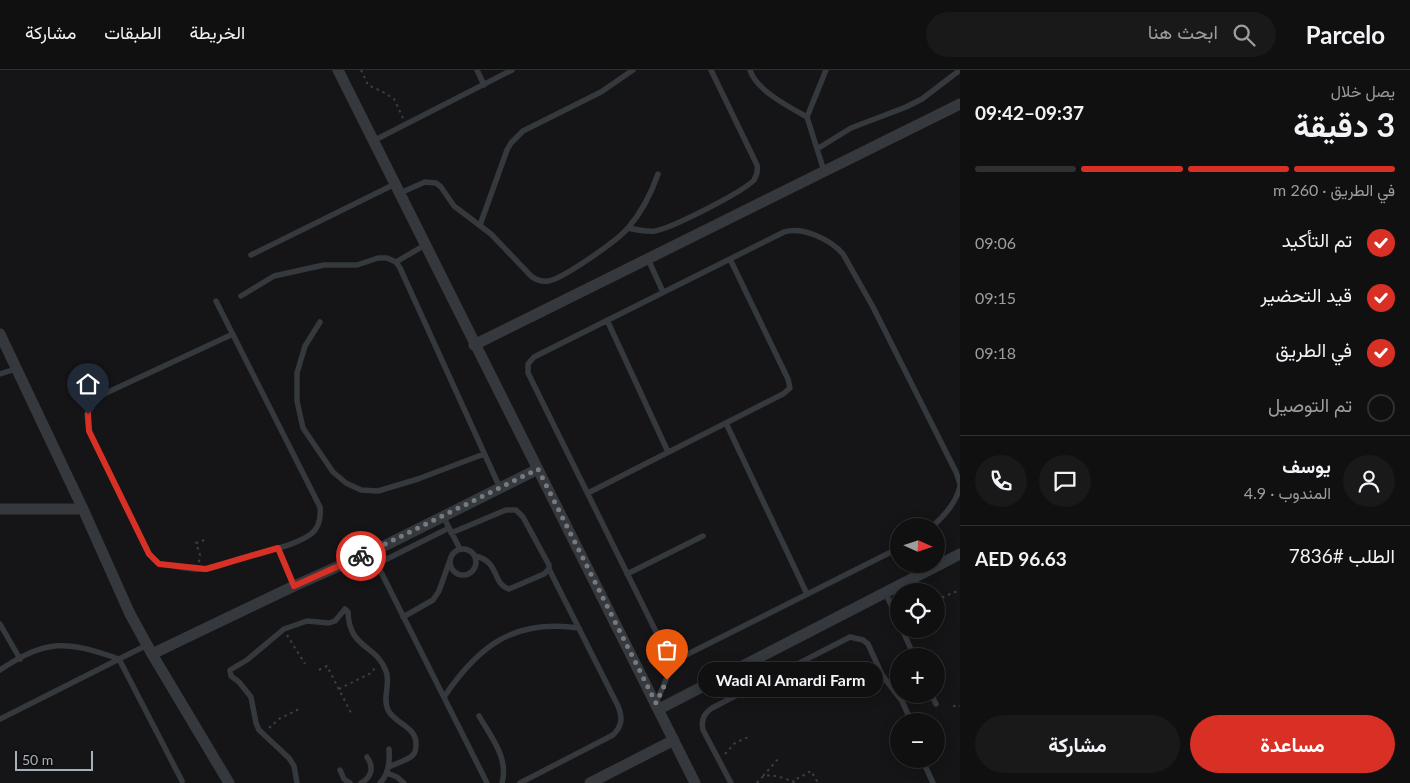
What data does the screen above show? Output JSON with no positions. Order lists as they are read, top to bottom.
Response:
{
  "places": ["Wadi Al Amardi Farm"],
  "scale_bar": "50 m",
  "north": "right",
  "page": {
    "header": "Parcelo",
    "search": "ابحث هنا",
    "nav": ["الخريطة", "الطبقات", "مشاركة"],
    "heading": ["3 دقيقة", "يصل خلال", "09:37–09:42"],
    "panel": [
      "يوسف",
      "المندوب · 4.9",
      "الطلب #7836",
      "AED 96.63"
    ],
    "bar": "في الطريق · 260 m",
    "list": [
      ["تم التأكيد", "09:06"],
      ["قيد التحضير", "09:15"],
      ["في الطريق", "09:18"],
      "تم التوصيل"
    ],
    "map_buttons": ["+", "−"],
    "bubble": "Wadi Al Amardi Farm",
    "buttons": ["مساعدة", "مشاركة"],
    "scale": "50 m"
  }
}
